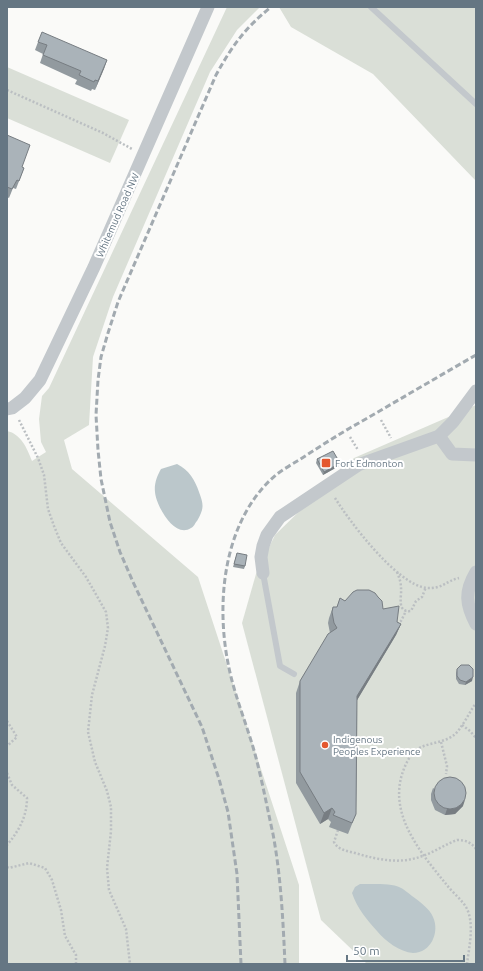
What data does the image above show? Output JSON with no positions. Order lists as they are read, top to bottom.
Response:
{
  "streets": {
    "street": ["Whitemud Road NW"]
  },
  "places": {
    "transit": ["Fort Edmonton"],
    "other": ["Indigenous Peoples Experience"]
  },
  "scale_bar": "50 m"
}
